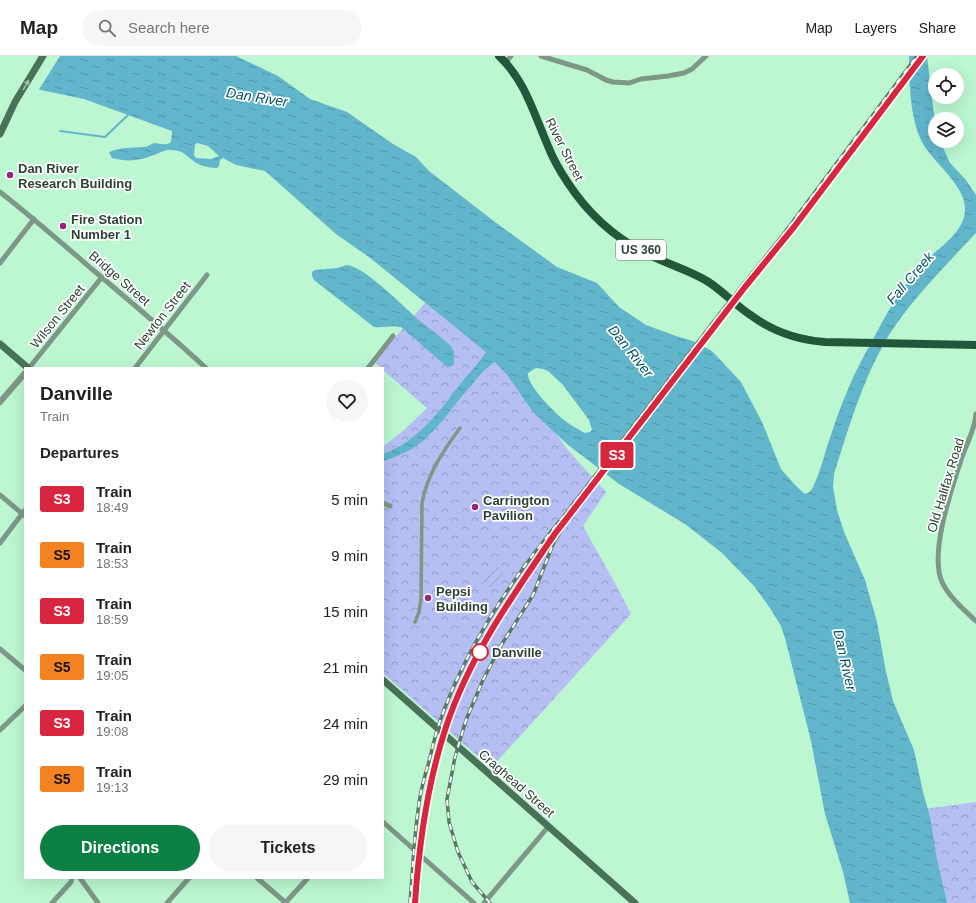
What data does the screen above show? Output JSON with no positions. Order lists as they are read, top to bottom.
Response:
{
  "streets": {
    "main road": ["River Street", "US 360", "Craghead Street"],
    "street": [
      "Bridge Street",
      "Newton Street",
      "Wilson Street",
      "Old Halifax Road"
    ]
  },
  "crossings": [
    ["Bridge Street", "Newton Street"],
    ["Bridge Street", "Wilson Street"]
  ],
  "water": ["Dan River", "Fall Creek"],
  "places": [
    "Dan River Research Building",
    "Fire Station Number 1",
    "Carrington Pavilion",
    "Pepsi Building",
    "Danville"
  ],
  "page": {
    "header": "Map",
    "search": "Search here",
    "nav": ["Map", "Layers", "Share"],
    "on_map": "S3",
    "heading": [
      ["Danville", "Train"],
      "Departures"
    ],
    "list": [
      {
        "mark": "S3",
        "name": "Train",
        "note": "18:49",
        "value": "5 min"
      },
      {
        "mark": "S5",
        "name": "Train",
        "note": "18:53",
        "value": "9 min"
      },
      {
        "mark": "S3",
        "name": "Train",
        "note": "18:59",
        "value": "15 min"
      },
      {
        "mark": "S5",
        "name": "Train",
        "note": "19:05",
        "value": "21 min"
      },
      {
        "mark": "S3",
        "name": "Train",
        "note": "19:08",
        "value": "24 min"
      },
      {
        "mark": "S5",
        "name": "Train",
        "note": "19:13",
        "value": "29 min"
      }
    ],
    "buttons": ["Directions", "Tickets"]
  }
}
